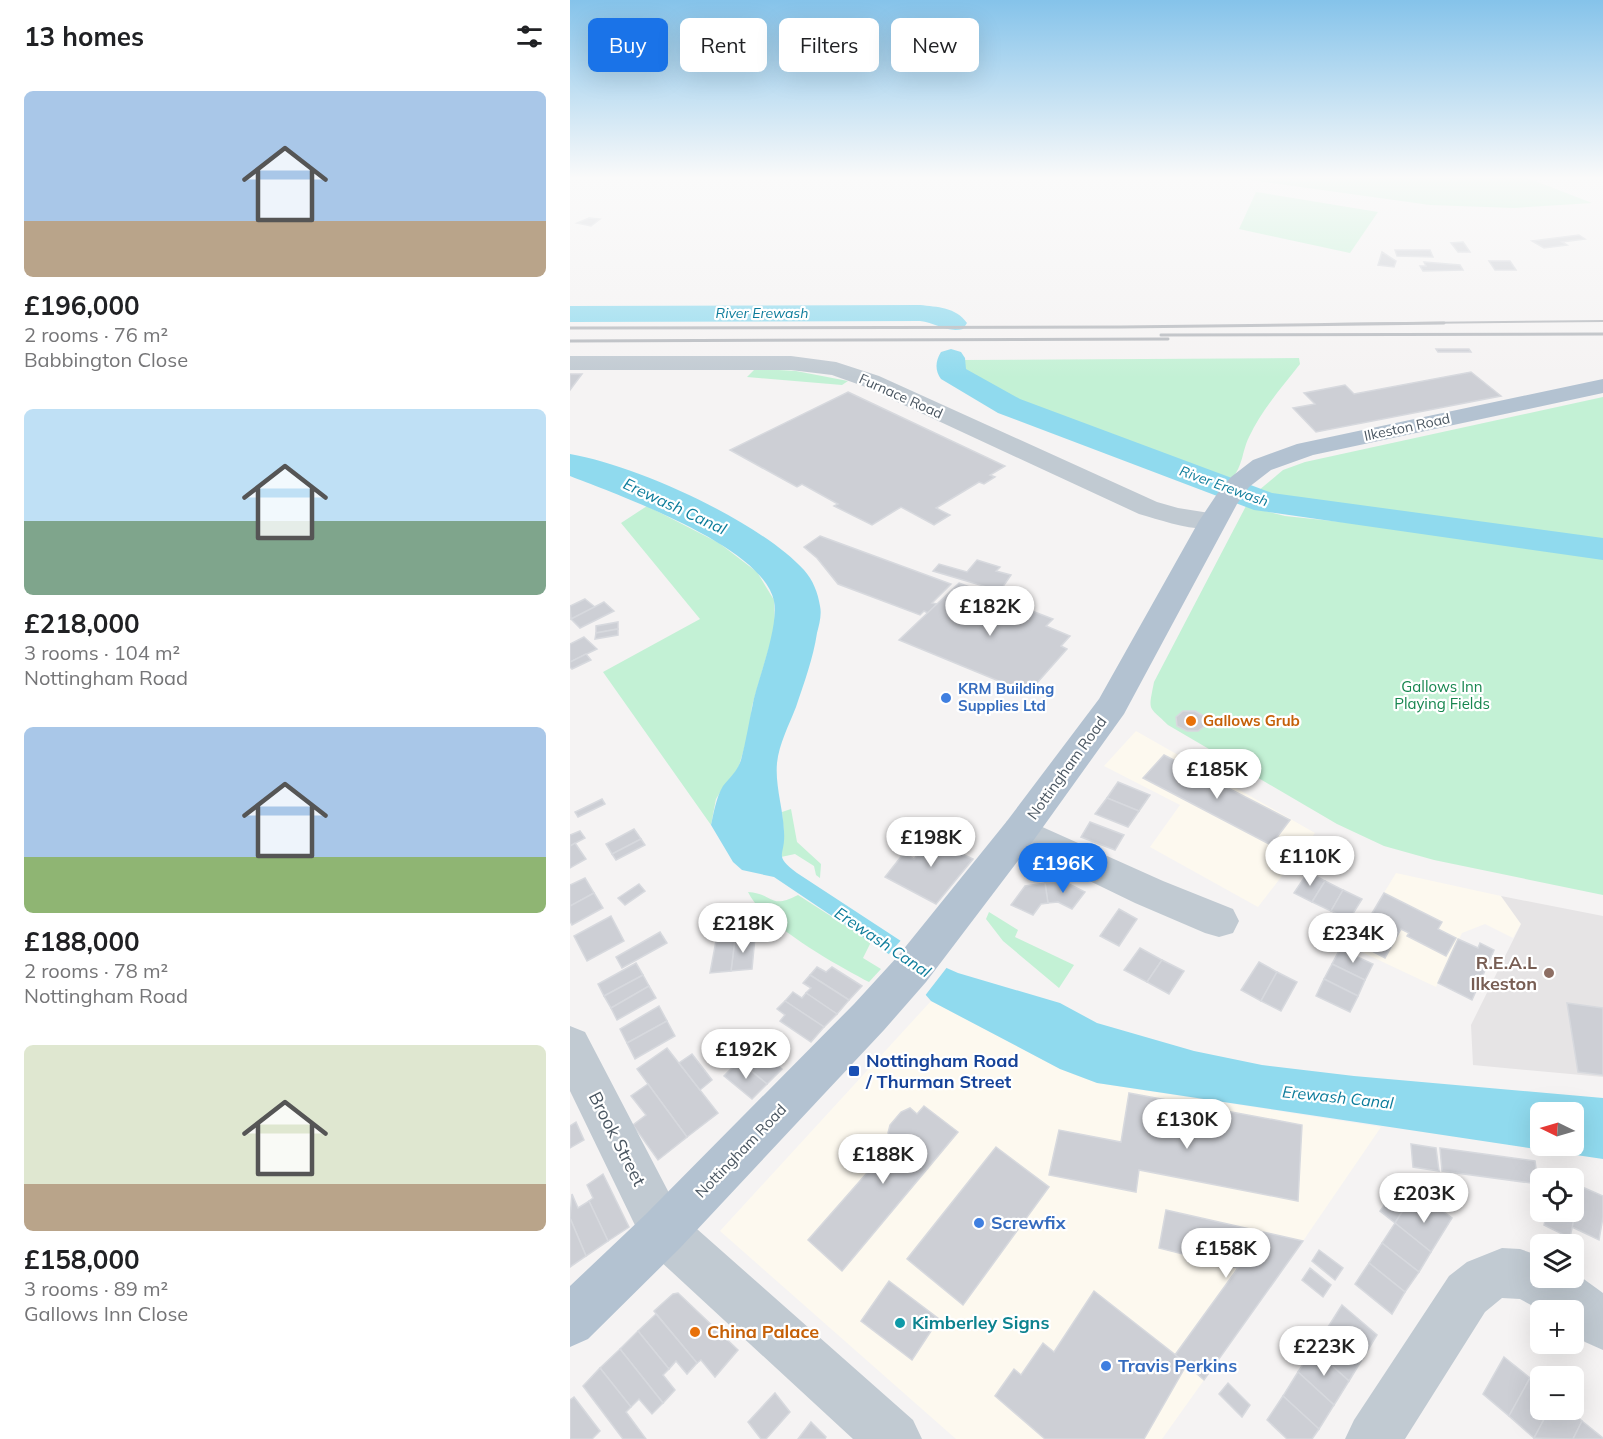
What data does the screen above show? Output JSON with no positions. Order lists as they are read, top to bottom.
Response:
{
  "streets": {
    "main road": ["Ilkeston Road", "Nottingham Road"],
    "street": ["Furnace Road", "Brook Street"]
  },
  "crossings": [
    ["Furnace Road", "Ilkeston Road"],
    ["Furnace Road", "Nottingham Road"],
    ["Ilkeston Road", "Nottingham Road"],
    ["Nottingham Road", "Brook Street"]
  ],
  "water": ["River Erewash", "Erewash Canal"],
  "parks": ["Gallows Inn Playing Fields"],
  "places": {
    "other": [
      "KRM Building Supplies Ltd",
      "Gallows Grub",
      "R.E.A.L Ilkeston",
      "Screwfix",
      "Kimberley Signs",
      "China Palace",
      "Travis Perkins"
    ],
    "transit": ["Nottingham Road / Thurman Street"]
  },
  "north": "left",
  "page": {
    "heading": "13 homes",
    "chip": [
      "Buy",
      "Rent",
      "Filters",
      "New"
    ],
    "list": [
      {
        "name": "£196,000",
        "note": "2 rooms · 76 m² · Babbington Close"
      },
      {
        "name": "£218,000",
        "note": "3 rooms · 104 m² · Nottingham Road"
      },
      {
        "name": "£188,000",
        "note": "2 rooms · 78 m² · Nottingham Road"
      },
      {
        "name": "£158,000",
        "note": "3 rooms · 89 m² · Gallows Inn Close"
      }
    ],
    "price": [
      "£182K",
      "£185K",
      "£198K",
      "£110K",
      "£196K",
      "£218K",
      "£234K",
      "£192K",
      "£130K",
      "£188K",
      "£203K",
      "£158K",
      "£223K"
    ],
    "map_buttons": ["+", "−"]
  }
}
